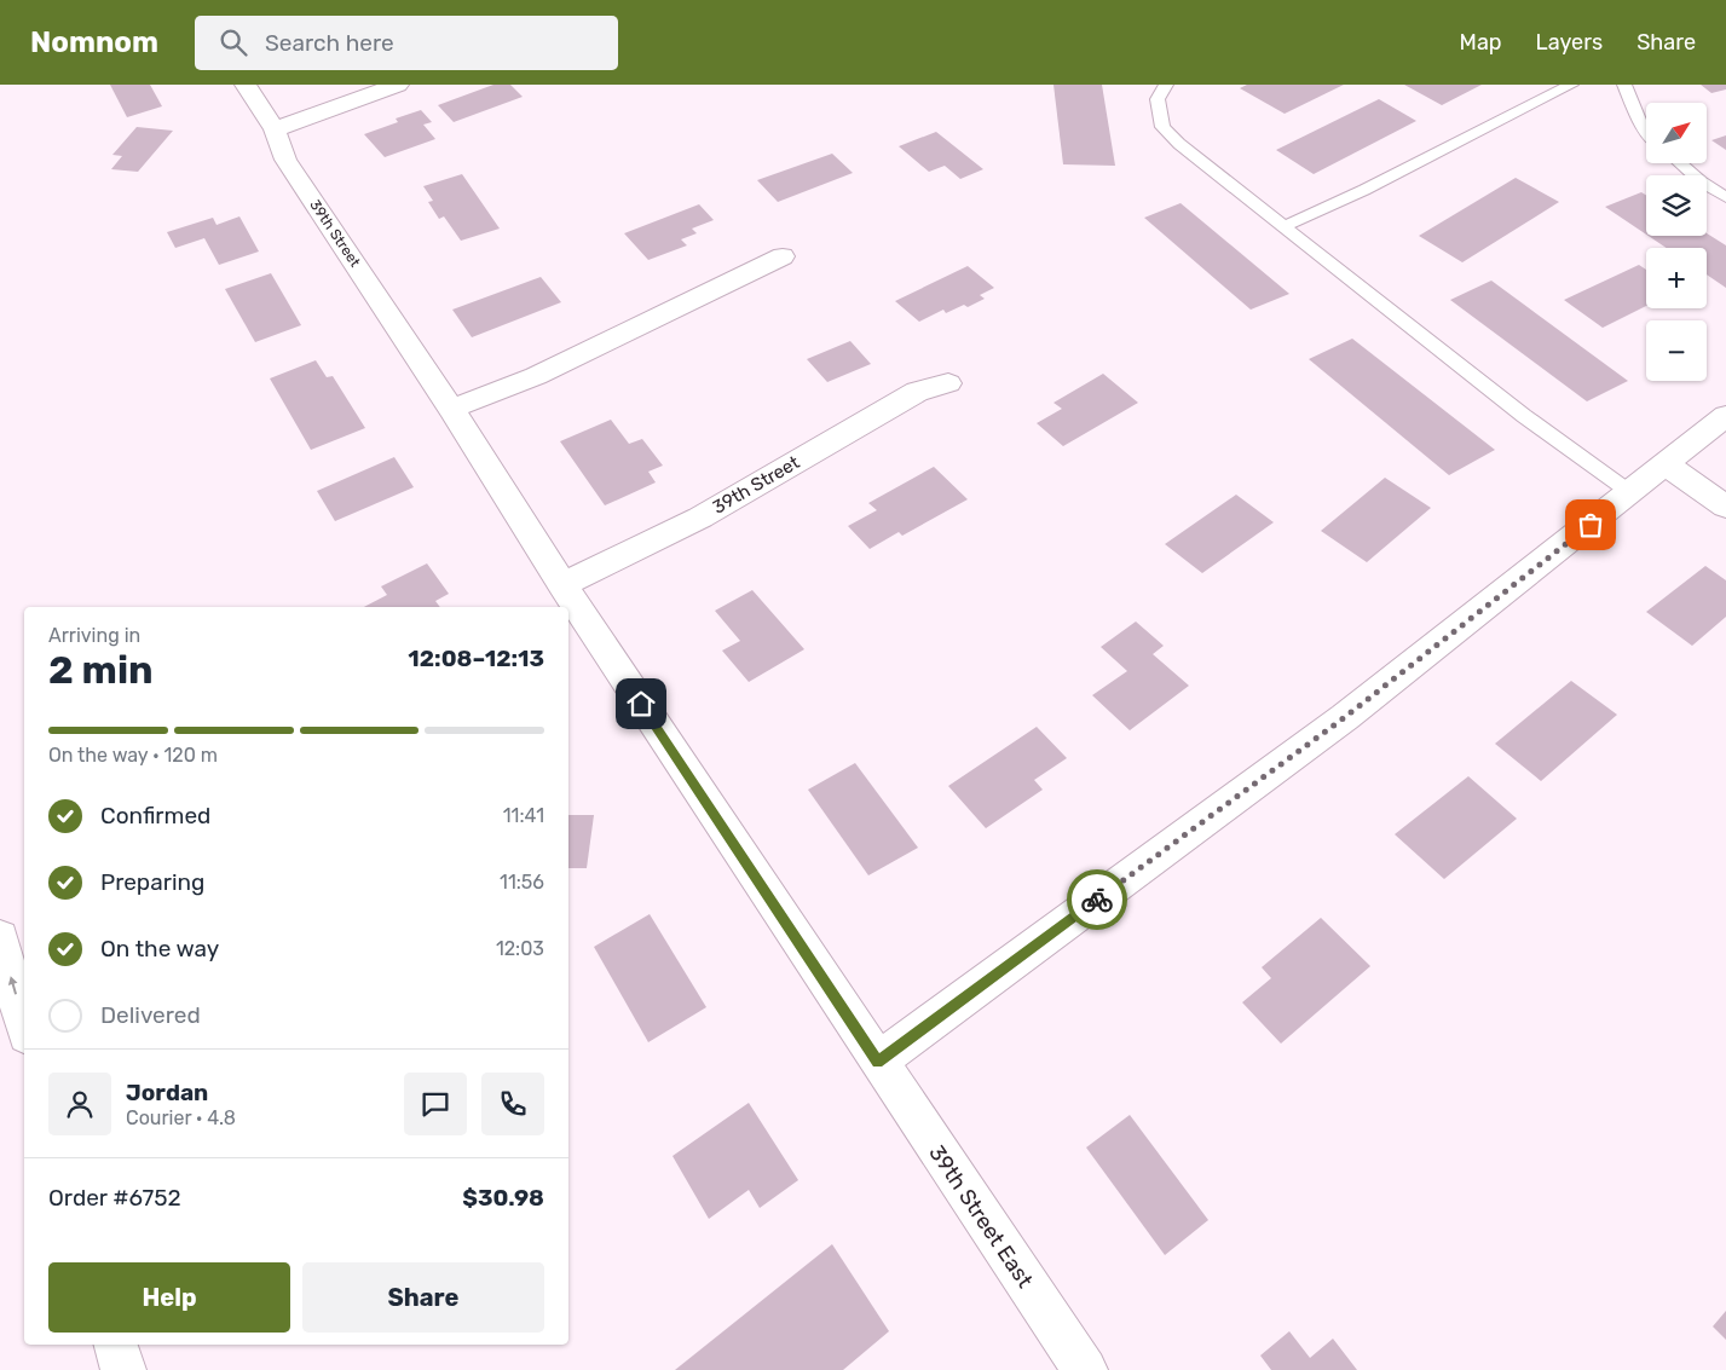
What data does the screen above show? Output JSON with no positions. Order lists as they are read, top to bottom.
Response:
{
  "streets": {
    "main road": ["39th Street", "39th Street East"]
  },
  "crossings": [
    ["39th Street", "39th Street East"]
  ],
  "north": "top right",
  "page": {
    "header": "Nomnom",
    "search": "Search here",
    "nav": ["Map", "Layers", "Share"],
    "map_buttons": ["+", "−"],
    "heading": ["2 min", "Arriving in", "12:08–12:13"],
    "panel": [
      "Jordan",
      "Courier · 4.8",
      "Order #6752",
      "$30.98"
    ],
    "bar": "On the way · 120 m",
    "list": [
      ["Confirmed", "11:41"],
      ["Preparing", "11:56"],
      ["On the way", "12:03"],
      "Delivered"
    ],
    "buttons": ["Help", "Share"]
  }
}
